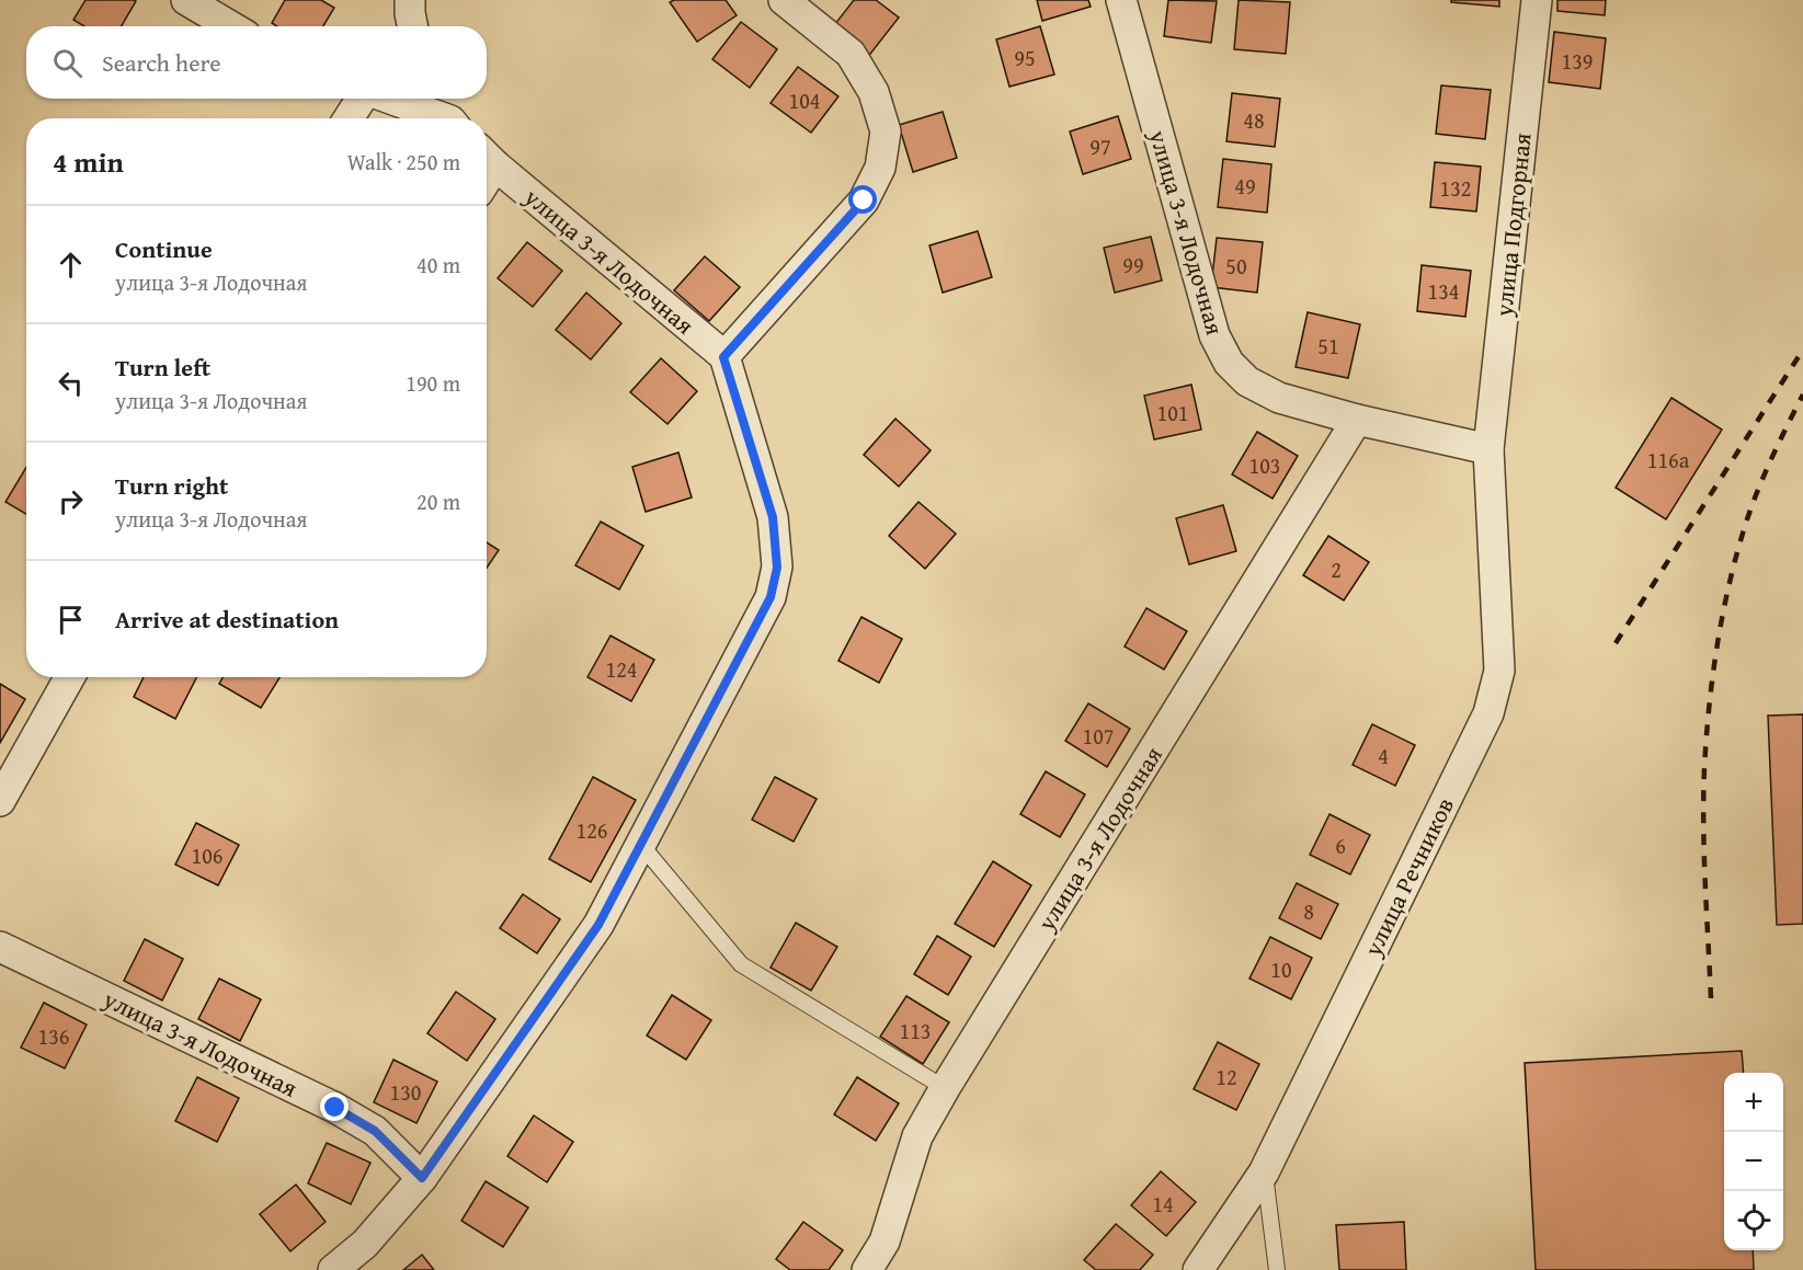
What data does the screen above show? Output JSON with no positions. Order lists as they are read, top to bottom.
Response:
{
  "streets": {
    "street": ["улица Подгорная", "улица 3-я Лодочная", "улица Речников"]
  },
  "crossings": [
    ["улица Подгорная", "улица 3-я Лодочная"],
    ["улица Подгорная", "улица Речников"],
    ["улица 3-я Лодочная", "улица Речников"]
  ],
  "house_numbers": [
    "95",
    "139",
    "104",
    "48",
    "97",
    "49",
    "132",
    "99",
    "50",
    "134",
    "51",
    "101",
    "116а",
    "103",
    "2",
    "124",
    "107",
    "4",
    "126",
    "6",
    "106",
    "8",
    "10",
    "113",
    "136",
    "12",
    "130",
    "14"
  ],
  "page": {
    "search": "Search here",
    "heading": ["4 min", "Walk · 250 m"],
    "list": [
      ["Continue", "улица 3-я Лодочная", "40 m"],
      ["Turn left", "улица 3-я Лодочная", "190 m"],
      ["Turn right", "улица 3-я Лодочная", "20 m"],
      "Arrive at destination"
    ],
    "map_buttons": ["+", "−"]
  }
}
